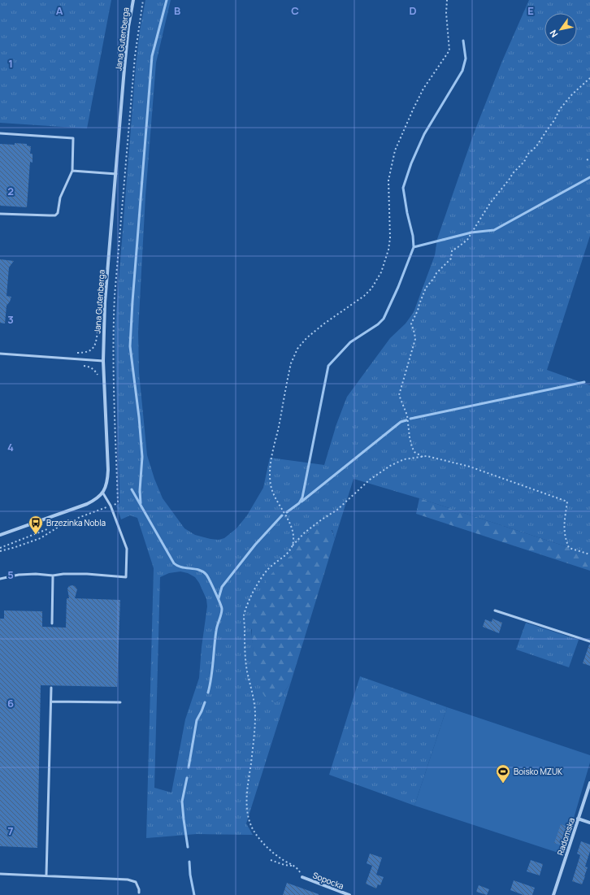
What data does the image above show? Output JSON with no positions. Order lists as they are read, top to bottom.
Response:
{
  "streets": {
    "street": ["Jana Gutenberga", "Radomska", "Sopocka"]
  },
  "places": {
    "bus stop": ["Brzezinka Nobla"],
    "sports": ["Boisko MZUK"]
  },
  "north": "bottom left",
  "grid": {
    "columns": [
      "A",
      "B",
      "C",
      "D",
      "E"
    ],
    "rows": [
      "1",
      "2",
      "3",
      "4",
      "5",
      "6",
      "7"
    ]
  }
}
